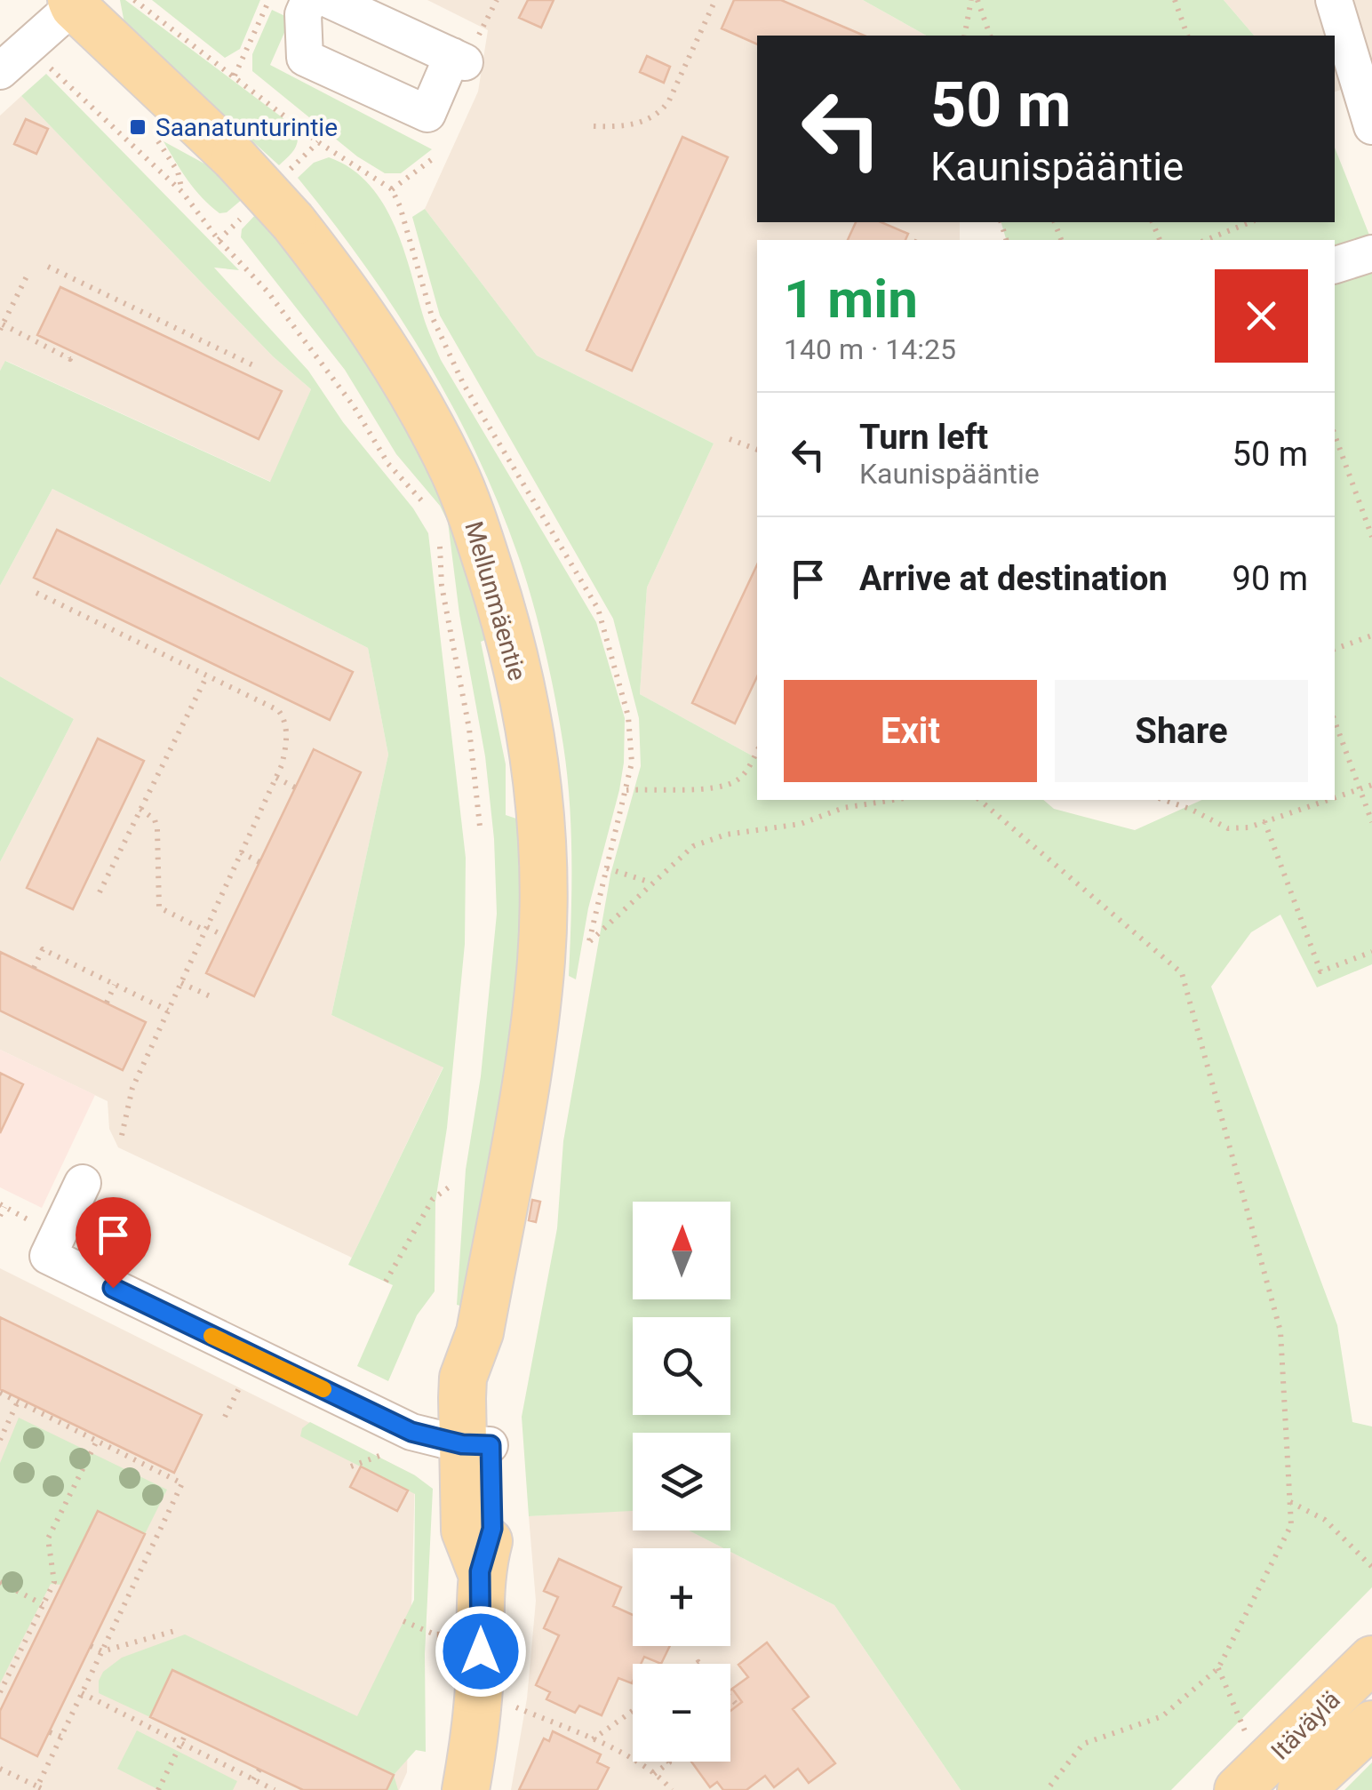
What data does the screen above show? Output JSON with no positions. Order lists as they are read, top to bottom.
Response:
{
  "streets": {
    "main road": ["Mellunmäentie", "Itäväylä"]
  },
  "places": {
    "transit": ["Saanatunturintie"]
  },
  "north": "top",
  "page": {
    "turn": ["50 m", "Kaunispääntie"],
    "heading": ["1 min", "140 m · 14:25"],
    "list": [
      {
        "name": "Turn left",
        "note": "Kaunispääntie",
        "value": "50 m"
      },
      {
        "name": "Arrive at destination",
        "value": "90 m"
      }
    ],
    "buttons": ["Exit", "Share"],
    "map_buttons": ["+", "−"]
  }
}
